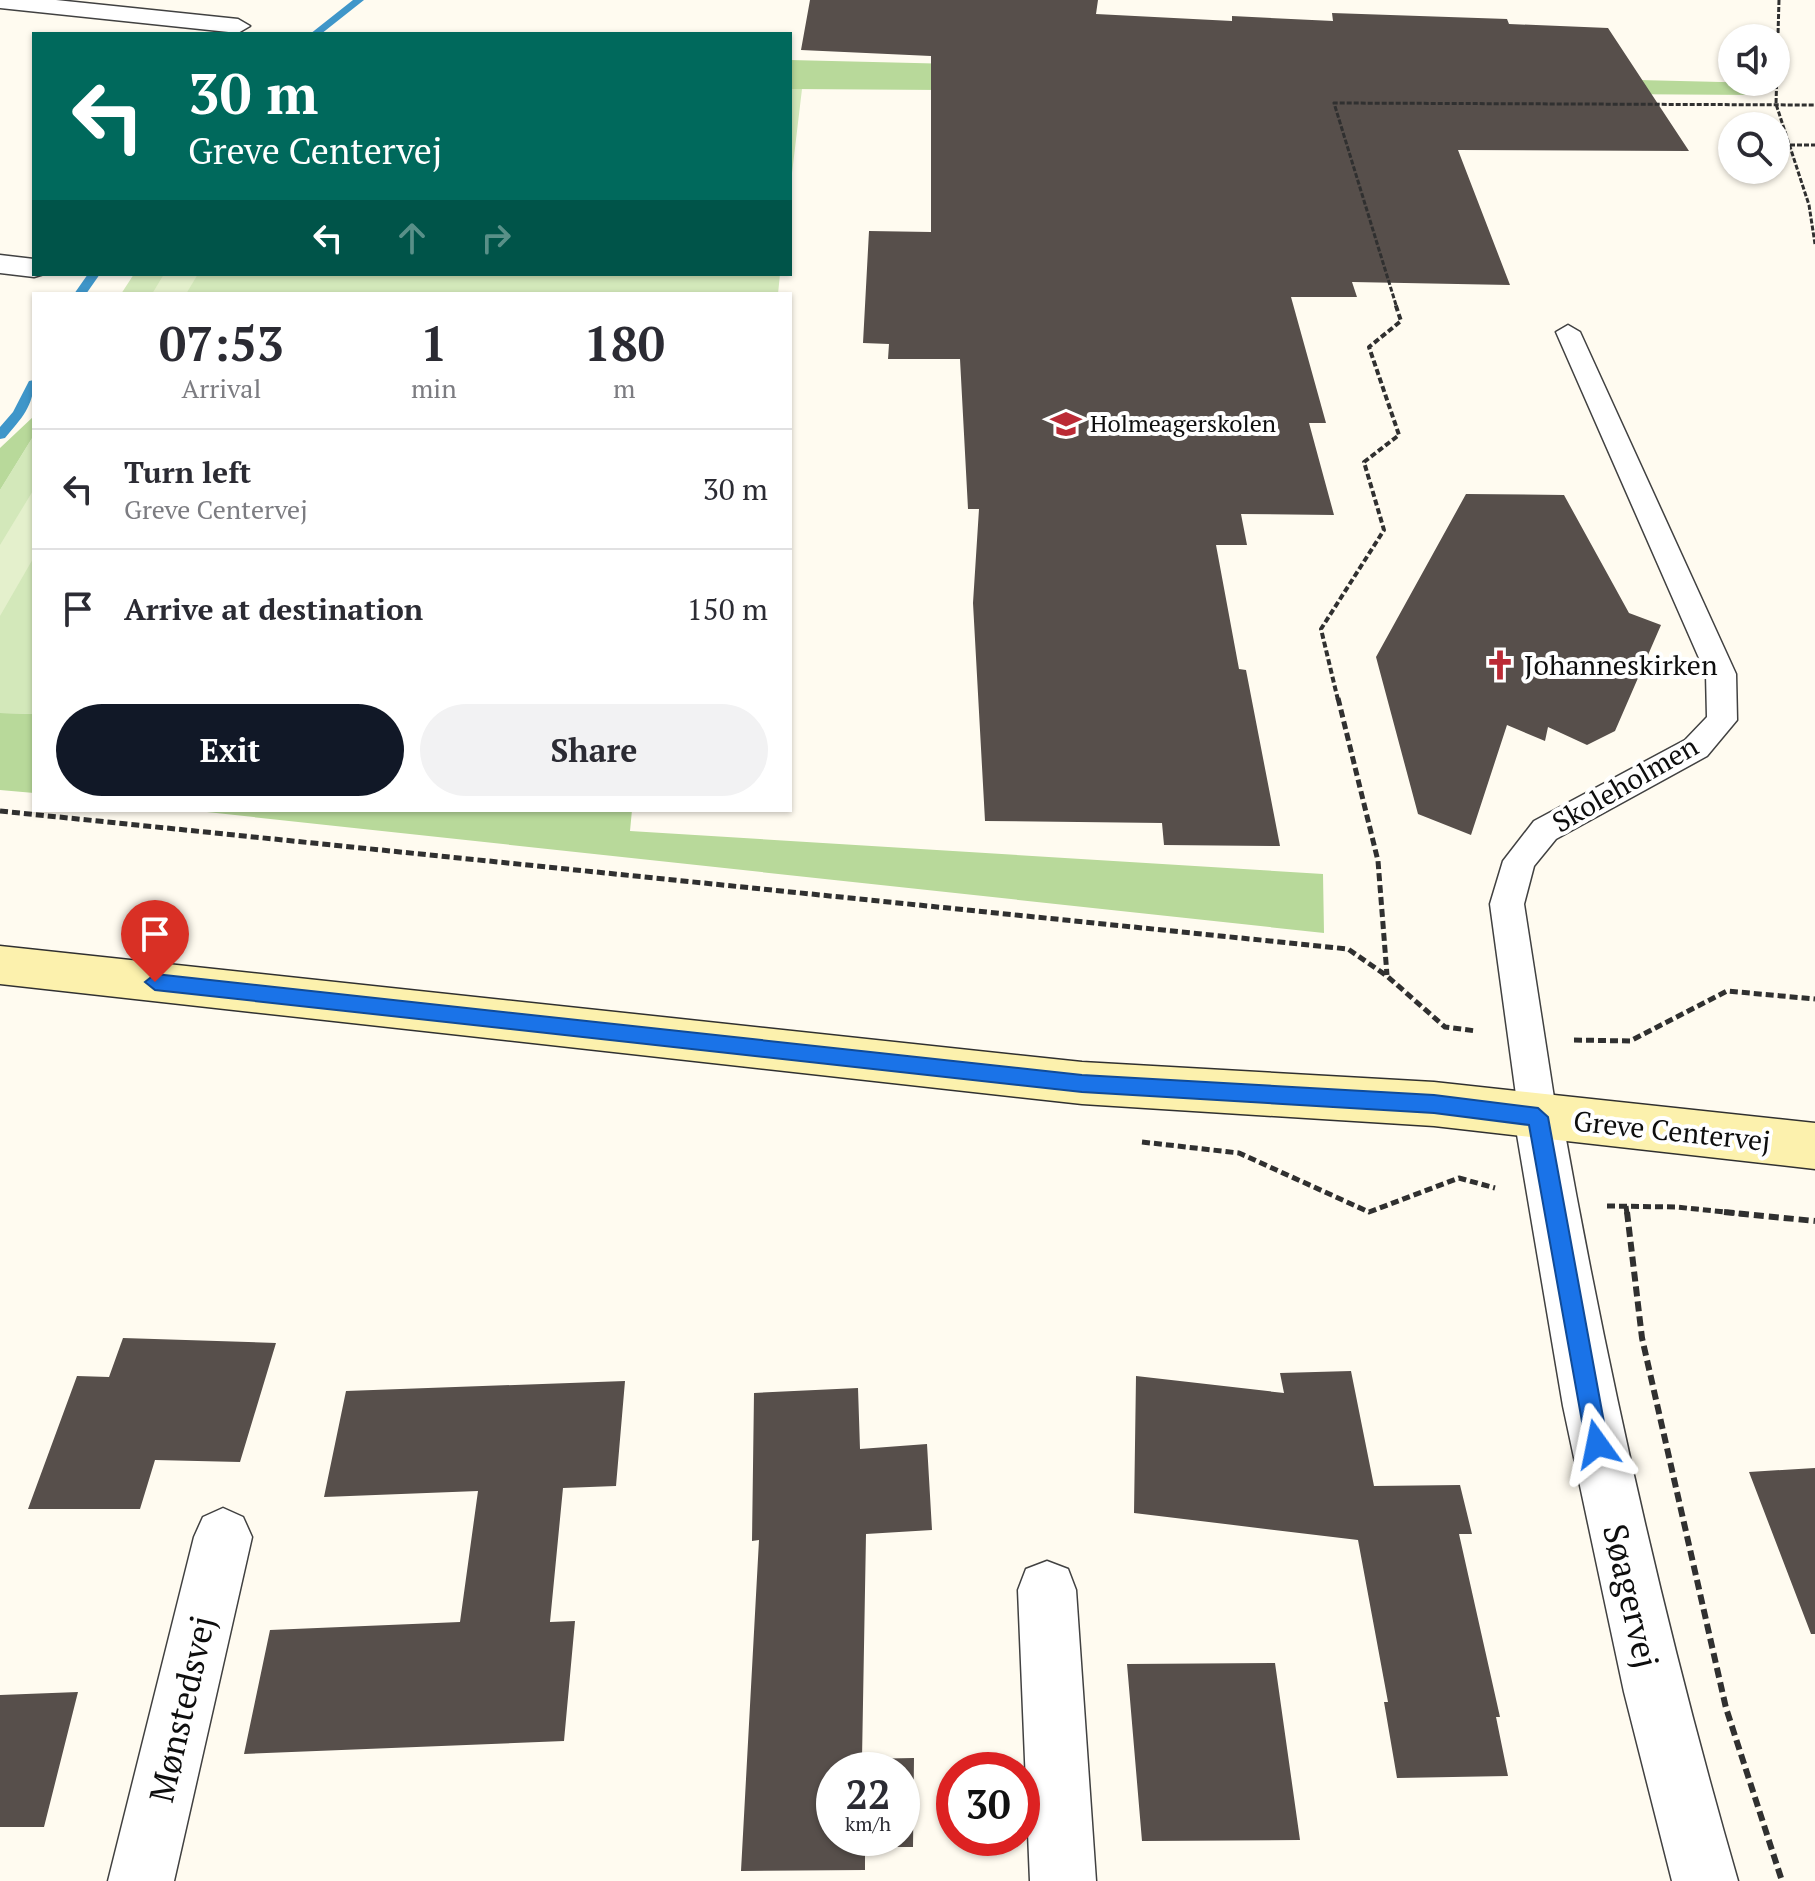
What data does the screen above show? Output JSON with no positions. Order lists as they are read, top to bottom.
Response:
{
  "streets": {
    "street": ["Greve Centervej", "Søagervej", "Mønstedsvej"],
    "lane": ["Skoleholmen"]
  },
  "crossings": [
    ["Skoleholmen", "Greve Centervej"],
    ["Skoleholmen", "Søagervej"],
    ["Greve Centervej", "Søagervej"]
  ],
  "places": {
    "school or university": ["Holmeagerskolen"],
    "church": ["Johanneskirken"]
  },
  "page": {
    "turn": ["30 m", "Greve Centervej"],
    "eta": [
      "07:53",
      "Arrival",
      "1",
      "min",
      "180",
      "m"
    ],
    "list": [
      {
        "name": "Turn left",
        "note": "Greve Centervej",
        "value": "30 m"
      },
      {
        "name": "Arrive at destination",
        "value": "150 m"
      }
    ],
    "buttons": ["Exit", "Share"],
    "speed": "22 km/h",
    "limit": "30"
  }
}
